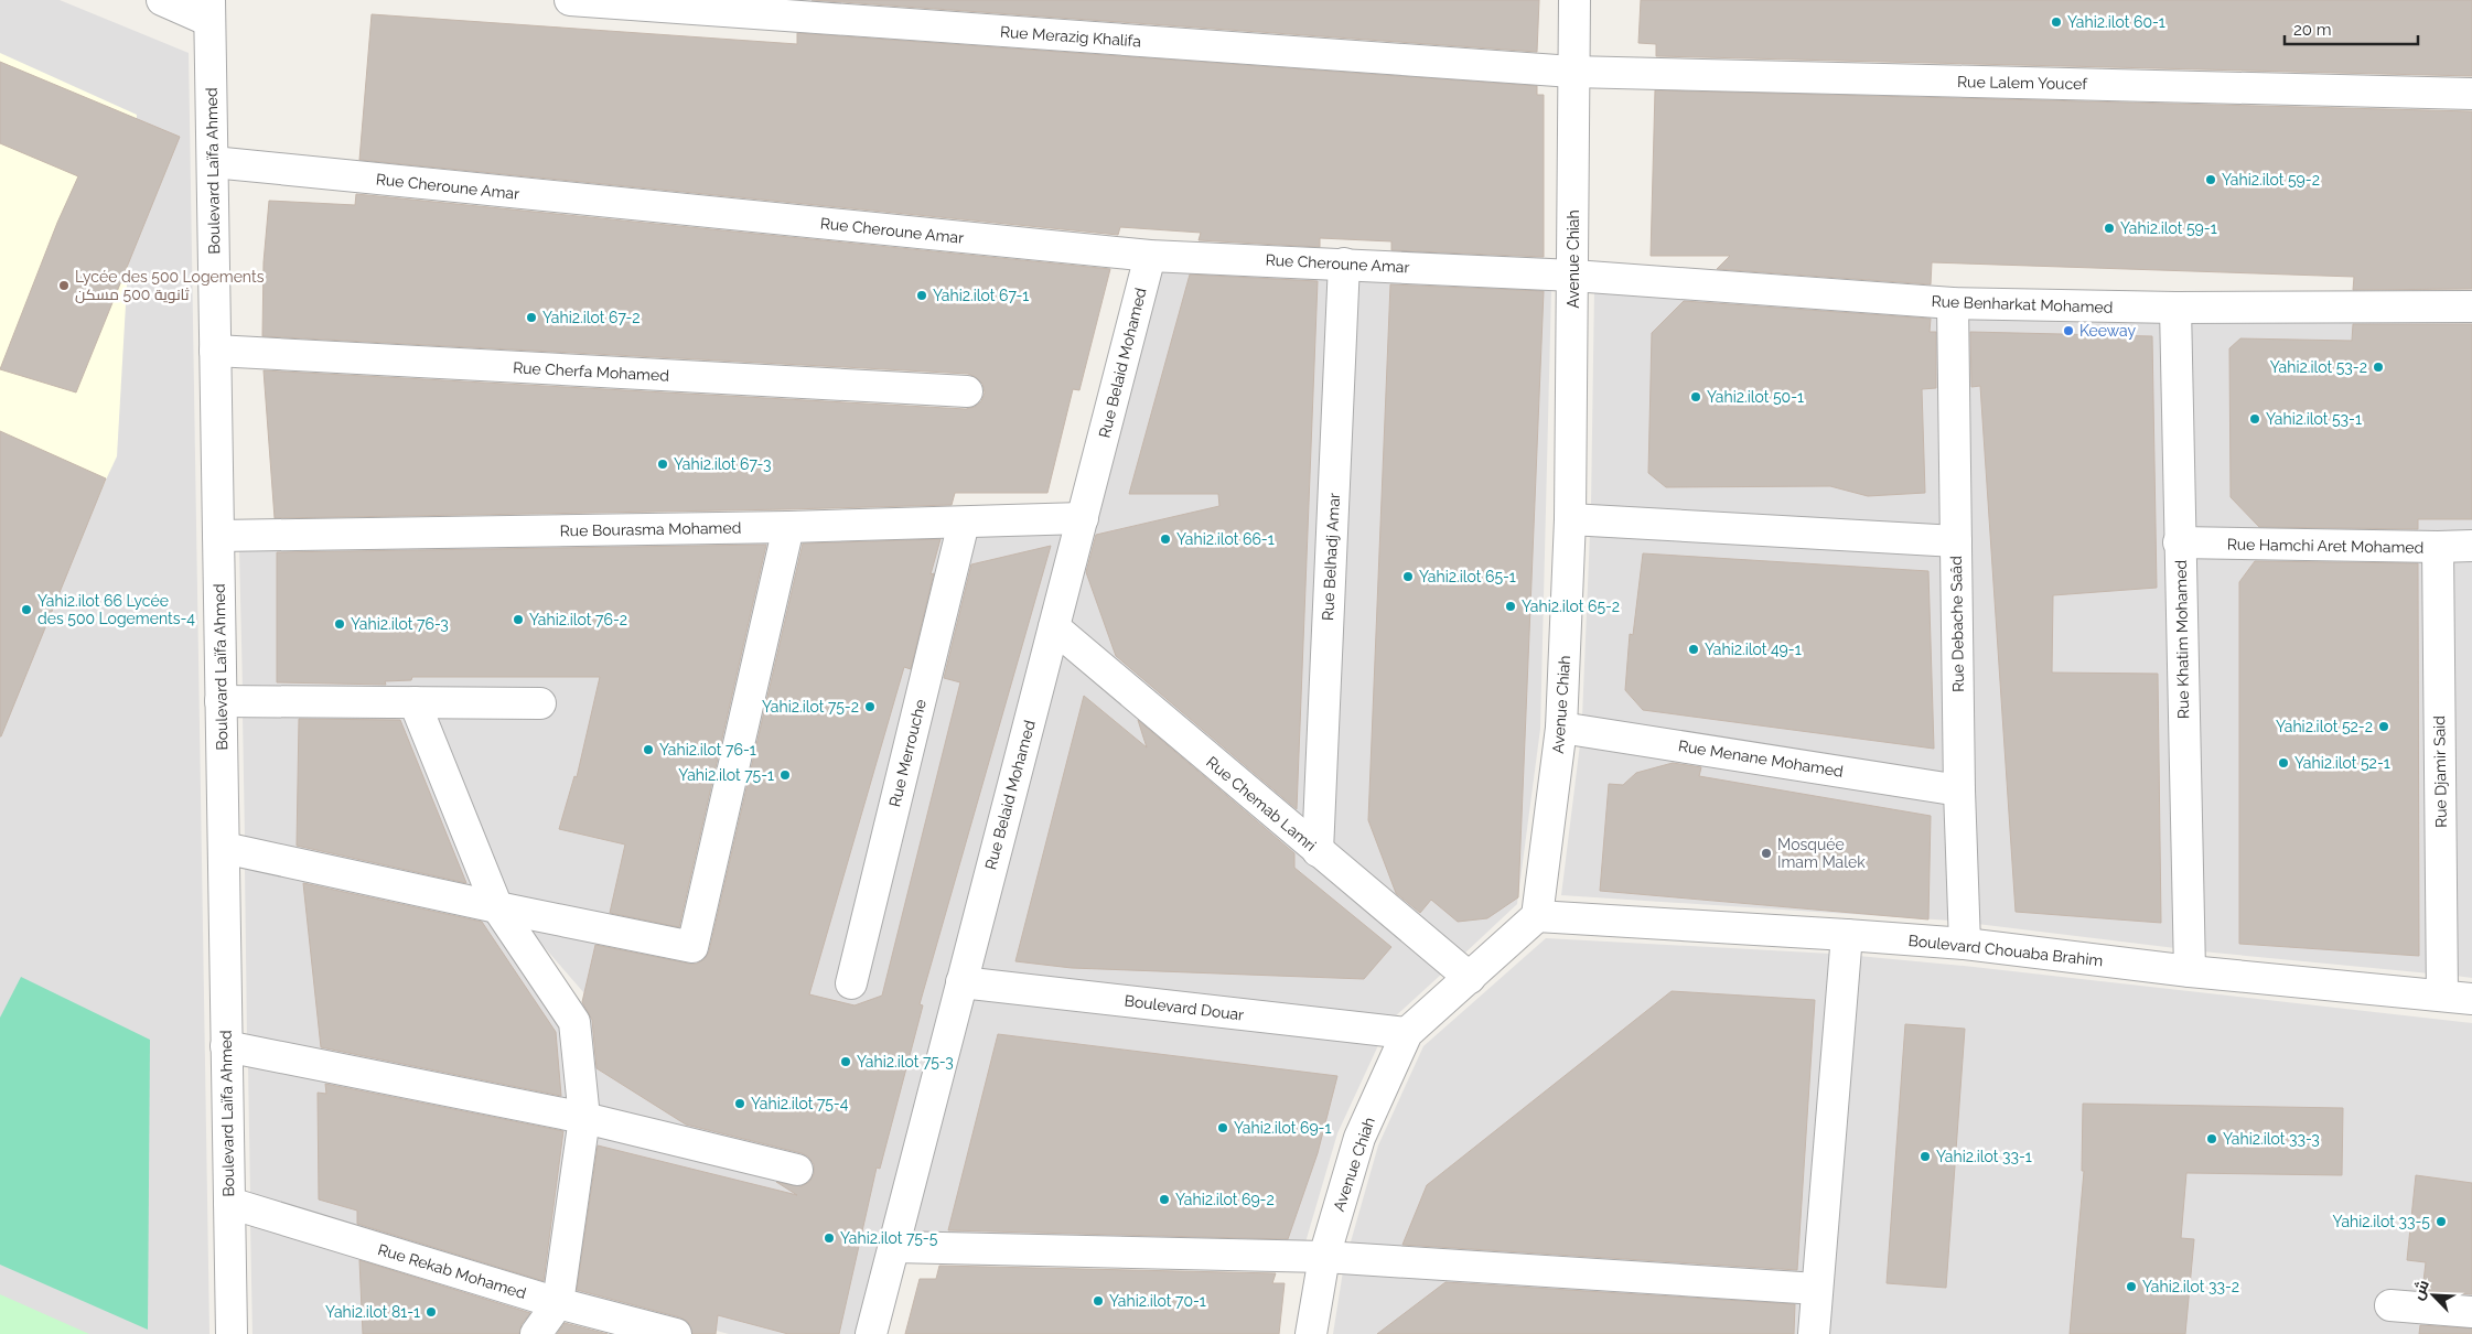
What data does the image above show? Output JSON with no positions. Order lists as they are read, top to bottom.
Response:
{
  "streets": {
    "street": [
      "Rue Merazig Khalifa",
      "Rue Lalem Youcef",
      "Boulevard Laïfa Ahmed",
      "Rue Cheroune Amar",
      "Avenue Chiah",
      "Rue Benharkat Mohamed",
      "Rue Belaid Mohamed",
      "Rue Cherfa Mohamed",
      "Rue Bourasma Mohamed",
      "Rue Hamchi Aret Mohamed",
      "Rue Belhadj Amar",
      "Rue Debache Saâd",
      "Rue Khatim Mohamed",
      "Rue Merrouche",
      "Rue Menane Mohamed",
      "Rue Djamir Said",
      "Rue Chemab Lamri",
      "Boulevard Chouaba Brahim",
      "Boulevard Douar",
      "Rue Rekab Mohamed"
    ]
  },
  "crossings": [
    ["Rue Merazig Khalifa", "Rue Lalem Youcef"],
    ["Rue Merazig Khalifa", "Avenue Chiah"],
    ["Rue Lalem Youcef", "Avenue Chiah"],
    ["Boulevard Laïfa Ahmed", "Rue Cheroune Amar"],
    ["Boulevard Laïfa Ahmed", "Rue Cherfa Mohamed"],
    ["Boulevard Laïfa Ahmed", "Rue Bourasma Mohamed"],
    ["Boulevard Laïfa Ahmed", "Rue Rekab Mohamed"],
    ["Rue Cheroune Amar", "Avenue Chiah"],
    ["Rue Cheroune Amar", "Rue Benharkat Mohamed"],
    ["Rue Cheroune Amar", "Rue Belaid Mohamed"],
    ["Rue Cheroune Amar", "Rue Belhadj Amar"],
    ["Avenue Chiah", "Rue Benharkat Mohamed"],
    ["Avenue Chiah", "Rue Menane Mohamed"],
    ["Avenue Chiah", "Rue Chemab Lamri"],
    ["Avenue Chiah", "Boulevard Chouaba Brahim"],
    ["Avenue Chiah", "Boulevard Douar"],
    ["Rue Benharkat Mohamed", "Rue Debache Saâd"],
    ["Rue Benharkat Mohamed", "Rue Khatim Mohamed"],
    ["Rue Belaid Mohamed", "Rue Bourasma Mohamed"],
    ["Rue Belaid Mohamed", "Rue Chemab Lamri"],
    ["Rue Belaid Mohamed", "Boulevard Douar"],
    ["Rue Bourasma Mohamed", "Rue Merrouche"],
    ["Rue Hamchi Aret Mohamed", "Rue Khatim Mohamed"],
    ["Rue Hamchi Aret Mohamed", "Rue Djamir Said"],
    ["Rue Belhadj Amar", "Rue Chemab Lamri"],
    ["Rue Debache Saâd", "Rue Menane Mohamed"],
    ["Rue Debache Saâd", "Boulevard Chouaba Brahim"],
    ["Rue Khatim Mohamed", "Boulevard Chouaba Brahim"],
    ["Rue Djamir Said", "Boulevard Chouaba Brahim"]
  ],
  "places": [
    "Yahi2.ilot 60-1",
    "Yahi2.ilot 59-2",
    "Yahi2.ilot 59-1",
    "Lycée des 500 Logements ثانوية 500 مسكن",
    "Yahi2.ilot 67-1",
    "Yahi2.ilot 67-2",
    "Keeway",
    "Yahi2.ilot 53-2",
    "Yahi2.ilot 50-1",
    "Yahi2.ilot 53-1",
    "Yahi2.ilot 67-3",
    "Yahi2.ilot 66-1",
    "Yahi2.ilot 65-1",
    "Yahi2.ilot 65-2",
    "Yahi2.ilot 66 Lycée des 500 Logements-4",
    "Yahi2.ilot 76-2",
    "Yahi2.ilot 76-3",
    "Yahi2.ilot 49-1",
    "Yahi2.ilot 75-2",
    "Yahi2.ilot 52-2",
    "Yahi2.ilot 76-1",
    "Yahi2.ilot 52-1",
    "Yahi2.ilot 75-1",
    "Mosquée Imam Malek",
    "Yahi2.ilot 75-3",
    "Yahi2.ilot 75-4",
    "Yahi2.ilot 69-1",
    "Yahi2.ilot 33-3",
    "Yahi2.ilot 33-1",
    "Yahi2.ilot 69-2",
    "Yahi2.ilot 33-5",
    "Yahi2.ilot 75-5",
    "Yahi2.ilot 33-2",
    "Yahi2.ilot 70-1",
    "Yahi2.ilot 81-1"
  ],
  "scale_bar": "20 m",
  "north": "top left"
}
